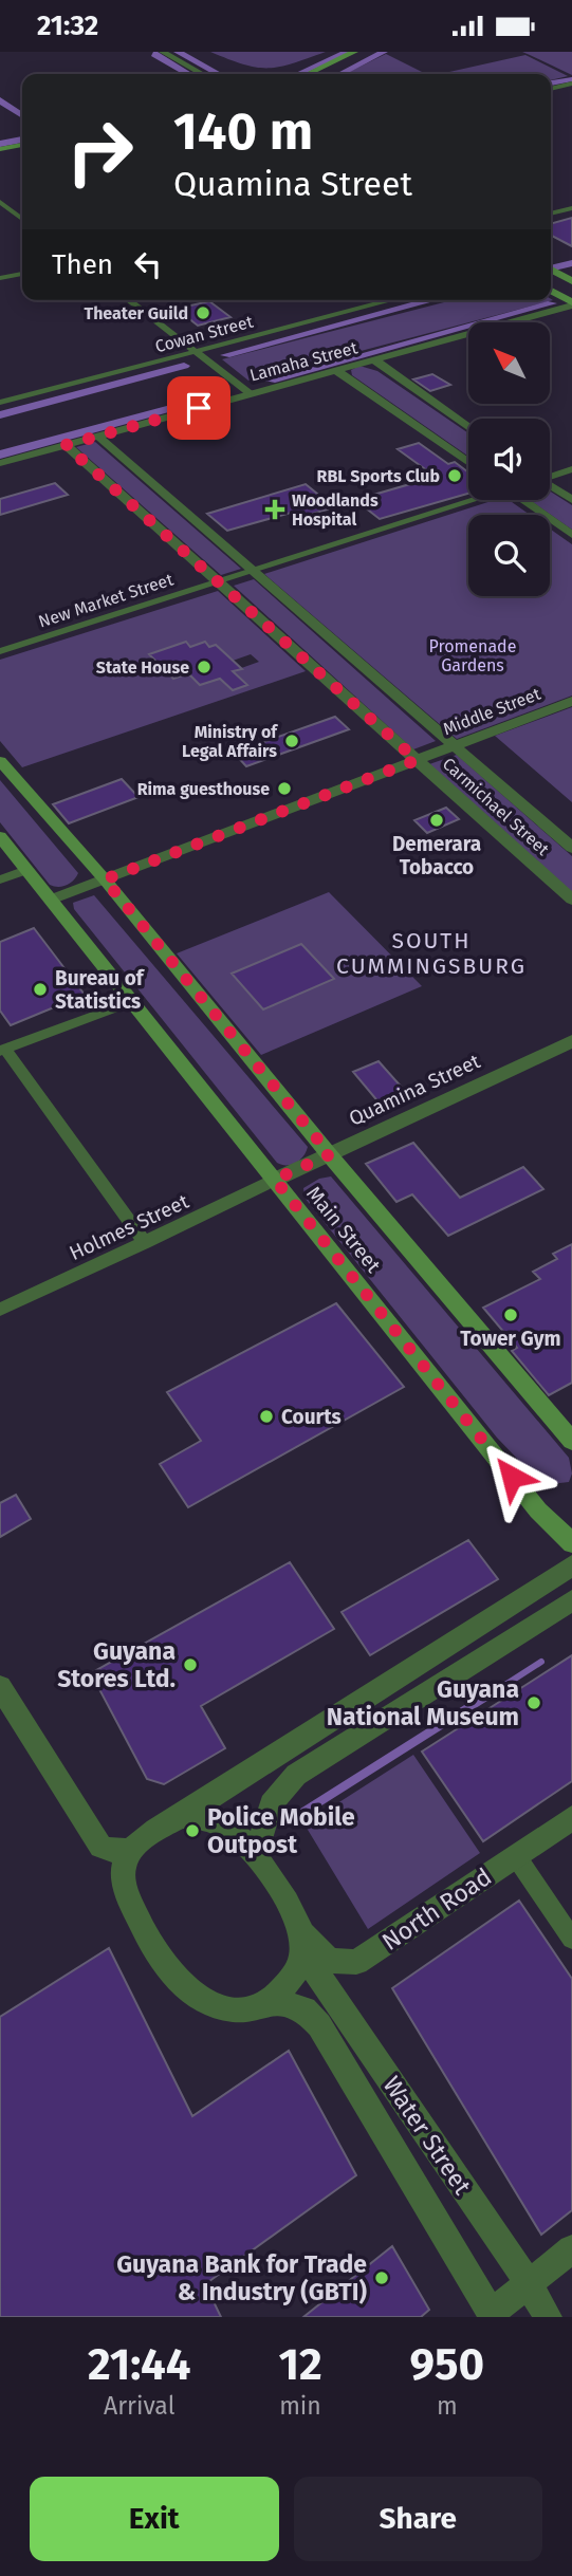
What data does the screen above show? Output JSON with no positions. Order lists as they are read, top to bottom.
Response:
{
  "streets": {
    "main road": ["Main Street"],
    "street": [
      "Cowan Street",
      "Lamaha Street",
      "New Market Street",
      "Middle Street",
      "Carmichael Street",
      "Quamina Street",
      "Holmes Street",
      "North Road",
      "Water Street"
    ]
  },
  "crossings": [
    ["Lamaha Street", "Carmichael Street"],
    ["New Market Street", "Carmichael Street"],
    ["Middle Street", "Carmichael Street"],
    ["Middle Street", "Main Street"],
    ["Quamina Street", "Holmes Street"],
    ["Quamina Street", "Main Street"],
    ["Holmes Street", "Main Street"],
    ["North Road", "Water Street"]
  ],
  "districts": ["SOUTH CUMMINGSBURG"],
  "parks": ["Promenade Gardens"],
  "places": {
    "other": [
      "Theater Guild",
      "RBL Sports Club",
      "State House",
      "Ministry of Legal Affairs",
      "Rima guesthouse",
      "Demerara Tobacco",
      "Bureau of Statistics",
      "Tower Gym",
      "Courts",
      "Guyana Stores Ltd.",
      "Guyana National Museum",
      "Police Mobile Outpost",
      "Guyana Bank for Trade & Industry (GBTI)"
    ],
    "health": ["Woodlands Hospital"]
  },
  "north": "top left",
  "page": {
    "status": "21:32",
    "turn": ["140 m", "Quamina Street"],
    "then": "Then",
    "eta": [
      "21:44",
      "Arrival",
      "12",
      "min",
      "950",
      "m"
    ],
    "buttons": ["Exit", "Share"]
  }
}
